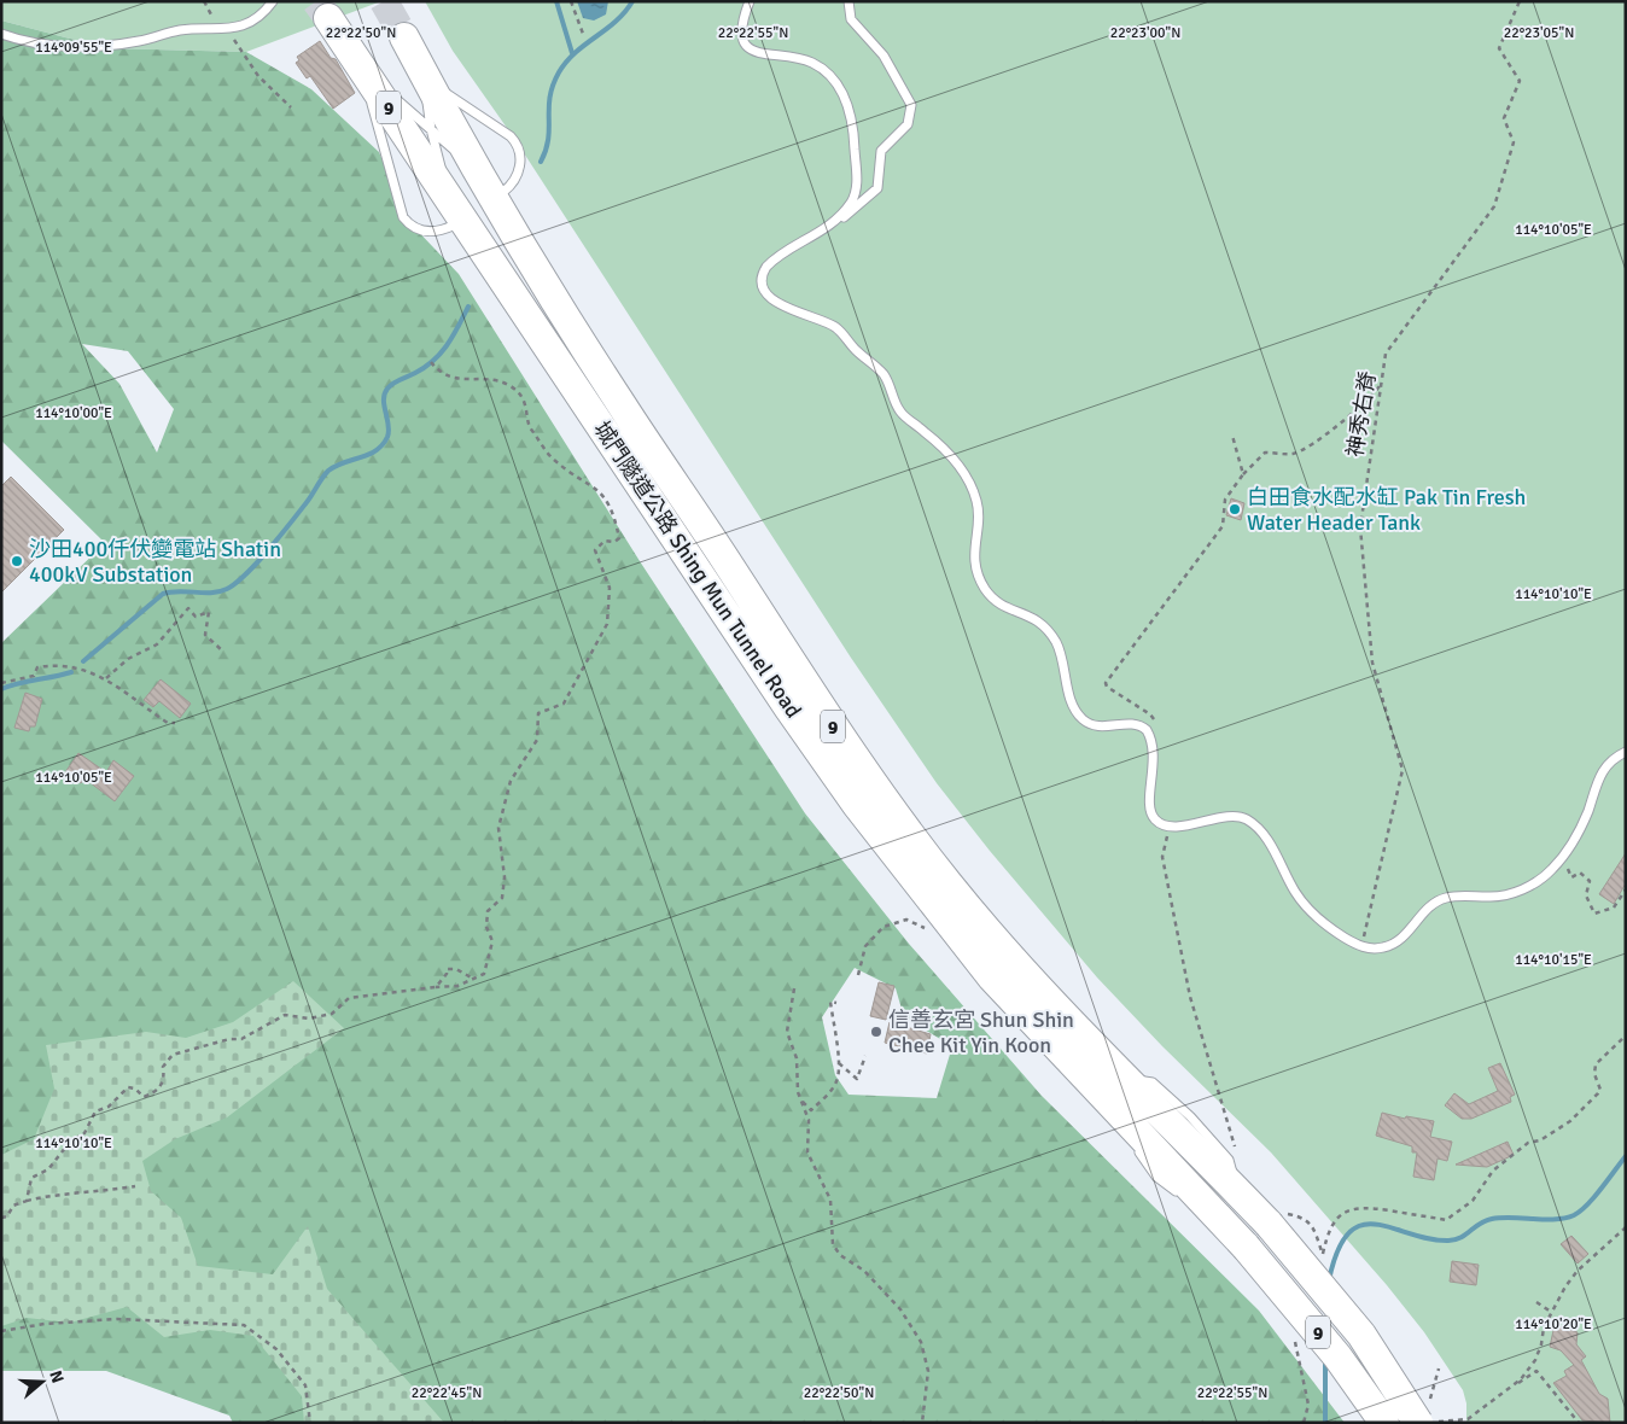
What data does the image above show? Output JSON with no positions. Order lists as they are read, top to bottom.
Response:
{
  "streets": {
    "highway": ["9", "城門隧道公路 Shing Mun Tunnel Road"],
    "path": ["神秀右脊"]
  },
  "places": ["白田食水配水缸 Pak Tin Fresh Water Header Tank", "沙田400仟伏變電站 Shatin 400kV Substation", "信善玄宮 Shun Shin Chee Kit Yin Koon"],
  "north": "right",
  "coordinates": [
    "22°22'50\"N",
    "22°22'55\"N",
    "22°23'00\"N",
    "22°23'05\"N",
    "114°09'55\"E",
    "114°10'05\"E",
    "114°10'00\"E",
    "114°10'10\"E",
    "114°10'15\"E",
    "114°10'20\"E",
    "22°22'45\"N"
  ]
}
